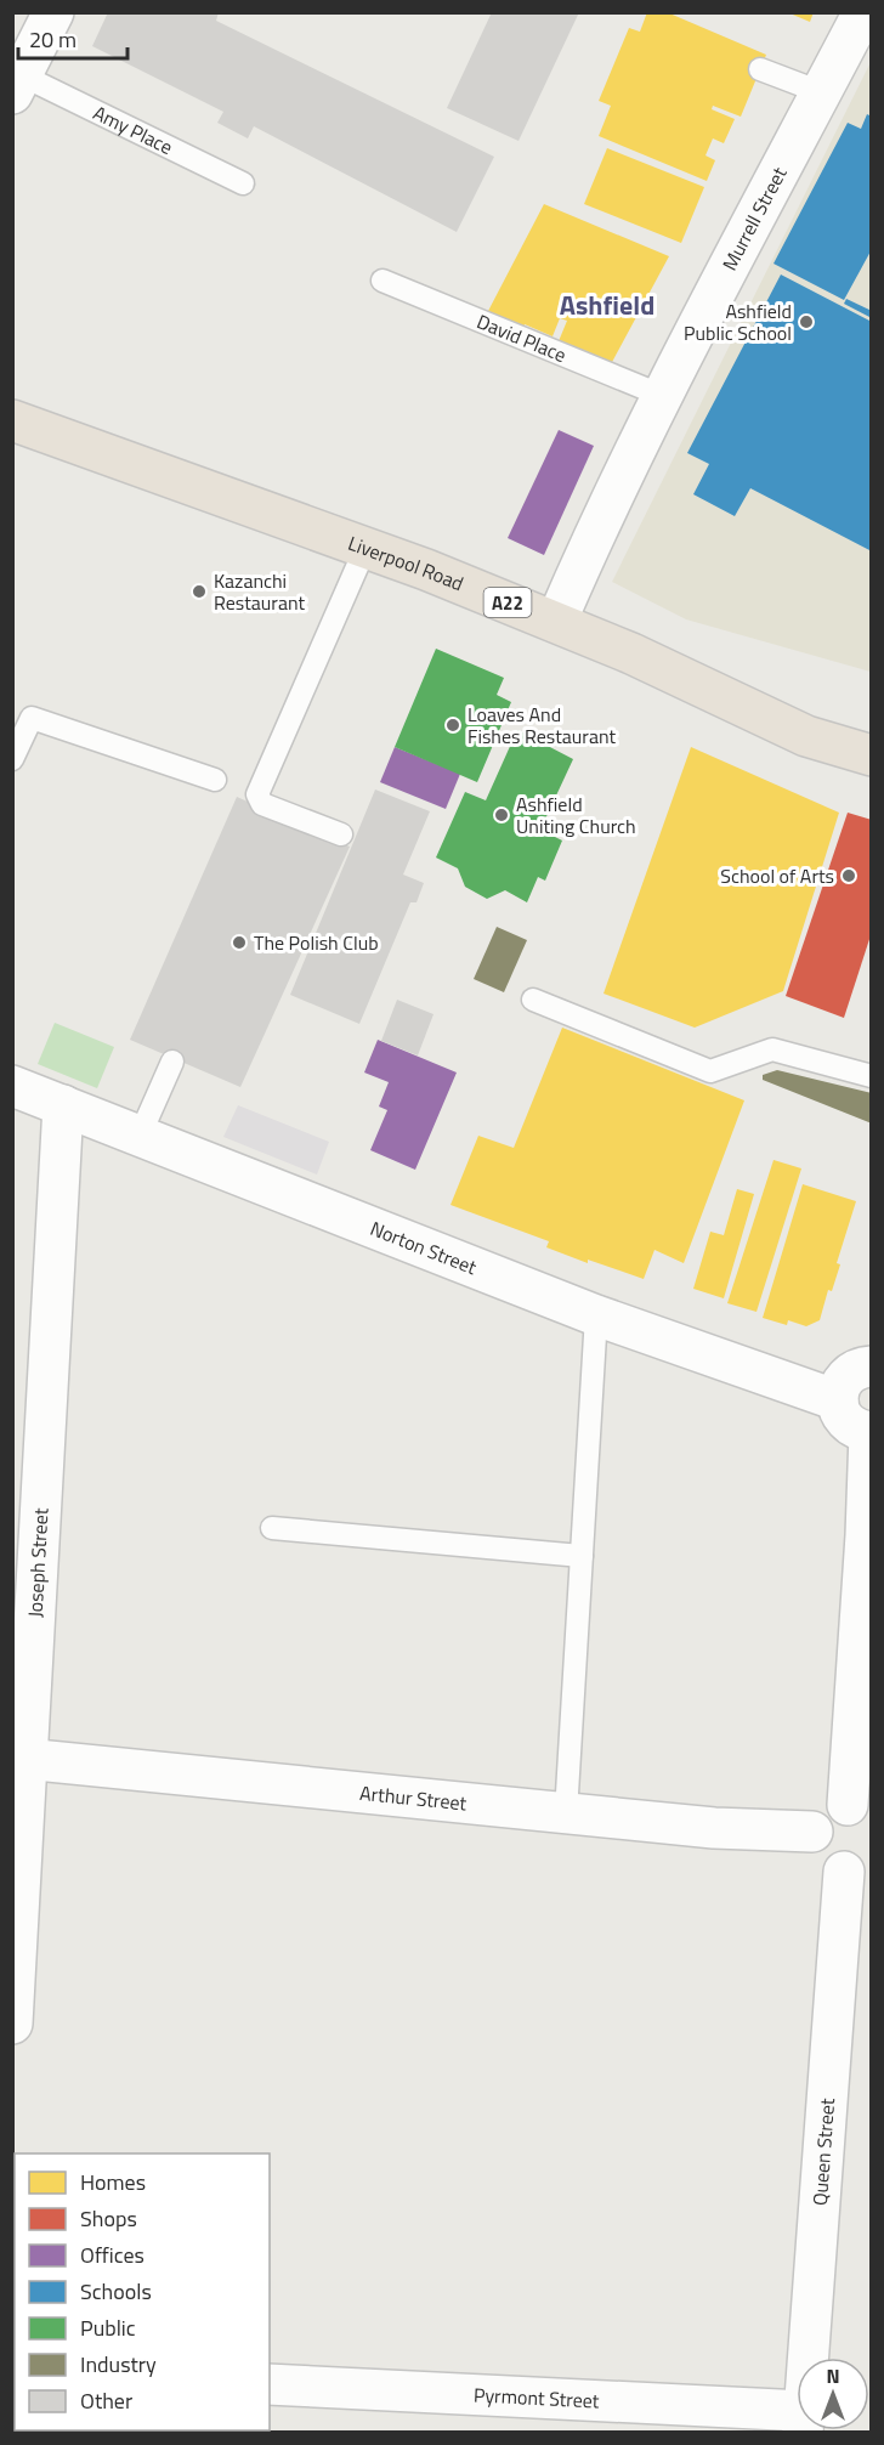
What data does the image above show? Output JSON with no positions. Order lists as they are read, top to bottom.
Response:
{
  "streets": {
    "highway": ["Liverpool Road", "A22"],
    "street": [
      "Murrell Street",
      "Norton Street",
      "Joseph Street",
      "Arthur Street",
      "Queen Street",
      "Pyrmont Street"
    ],
    "lane": ["Amy Place", "David Place"]
  },
  "crossings": [
    ["Murrell Street", "David Place"],
    ["Murrell Street", "Liverpool Road"],
    ["Norton Street", "Joseph Street"],
    ["Joseph Street", "Arthur Street"]
  ],
  "districts": ["Ashfield"],
  "places": [
    "Ashfield Public School",
    "Kazanchi Restaurant",
    "Loaves And Fishes Restaurant",
    "Ashfield Uniting Church",
    "School of Arts",
    "The Polish Club"
  ],
  "legend": [
    "Homes",
    "Shops",
    "Offices",
    "Schools",
    "Public",
    "Industry",
    "Other"
  ],
  "scale_bar": "20 m",
  "north": "top"
}
